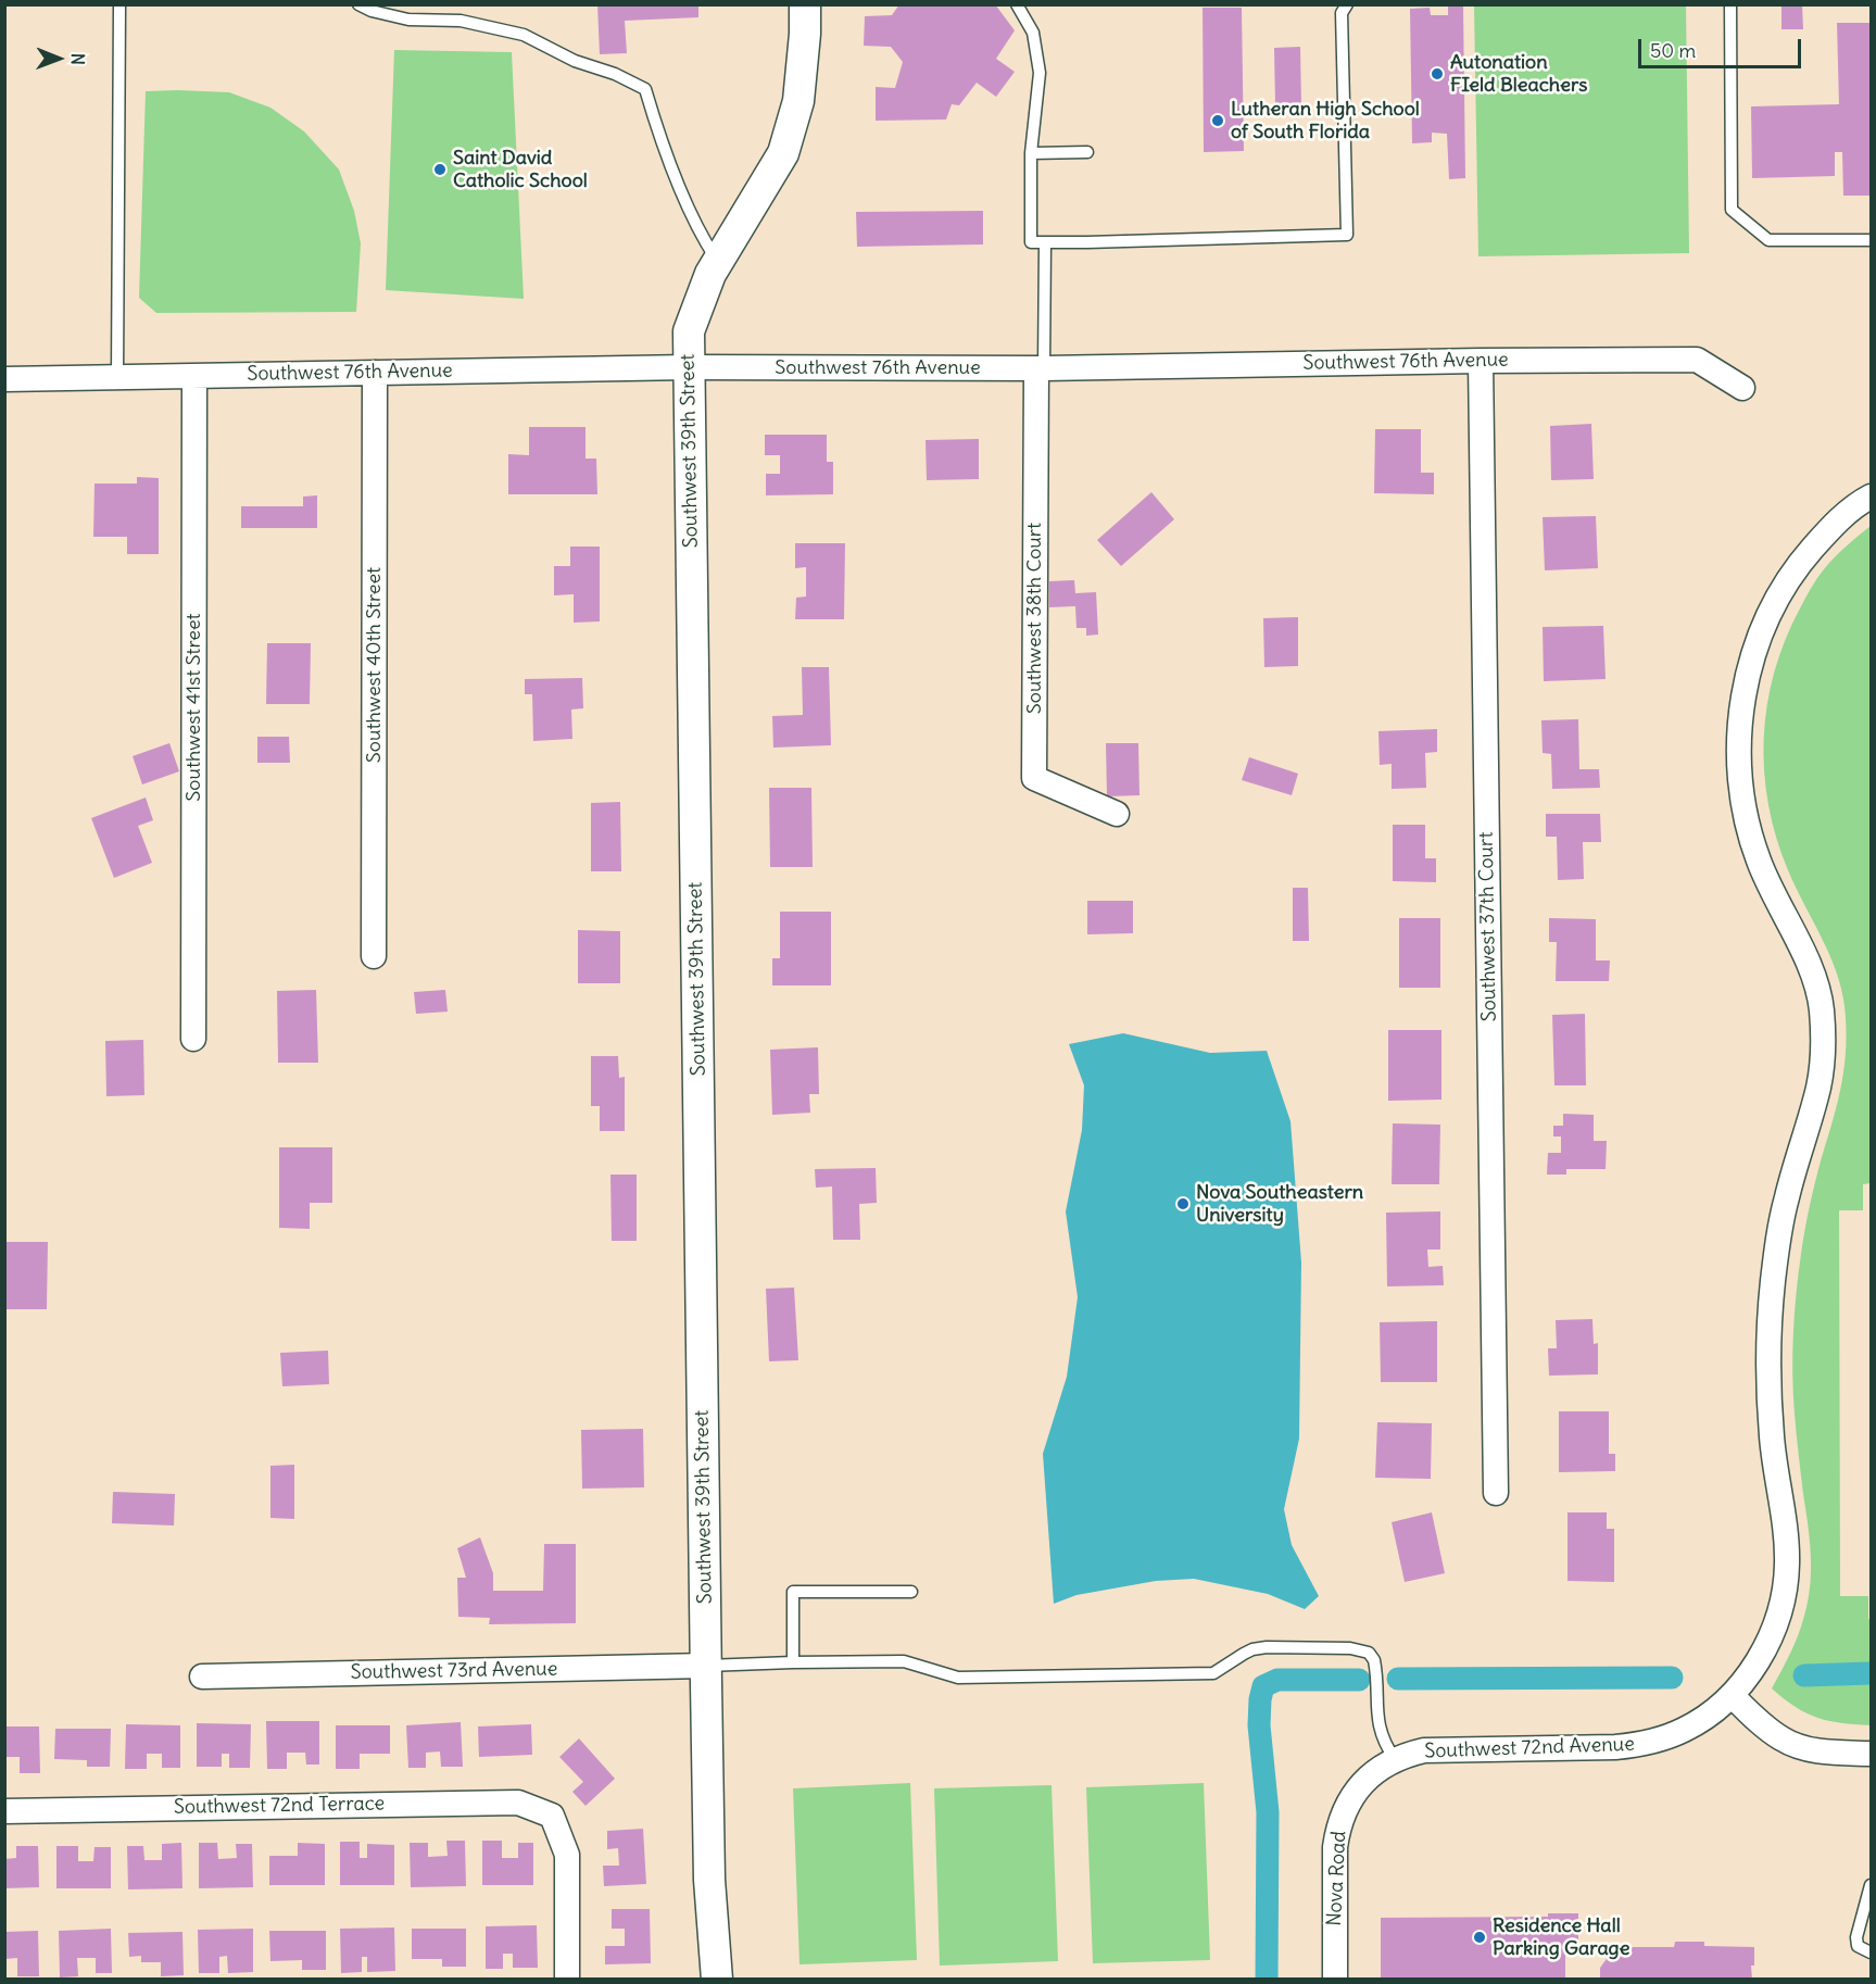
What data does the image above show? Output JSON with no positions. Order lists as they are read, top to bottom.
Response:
{
  "streets": {
    "street": [
      "Southwest 76th Avenue",
      "Southwest 39th Street",
      "Southwest 38th Court",
      "Southwest 40th Street",
      "Southwest 41st Street",
      "Southwest 37th Court",
      "Southwest 73rd Avenue",
      "Southwest 72nd Avenue",
      "Southwest 72nd Terrace",
      "Nova Road"
    ]
  },
  "crossings": [
    ["Southwest 76th Avenue", "Southwest 39th Street"],
    ["Southwest 76th Avenue", "Southwest 38th Court"],
    ["Southwest 76th Avenue", "Southwest 40th Street"],
    ["Southwest 76th Avenue", "Southwest 41st Street"],
    ["Southwest 76th Avenue", "Southwest 37th Court"],
    ["Southwest 39th Street", "Southwest 73rd Avenue"],
    ["Southwest 72nd Avenue", "Nova Road"]
  ],
  "places": [
    "Autonation FIeld Bleachers",
    "Lutheran High School of South Florida",
    "Saint David Catholic School",
    "Nova Southeastern University",
    "Residence Hall Parking Garage"
  ],
  "scale_bar": "50 m",
  "north": "right"
}
